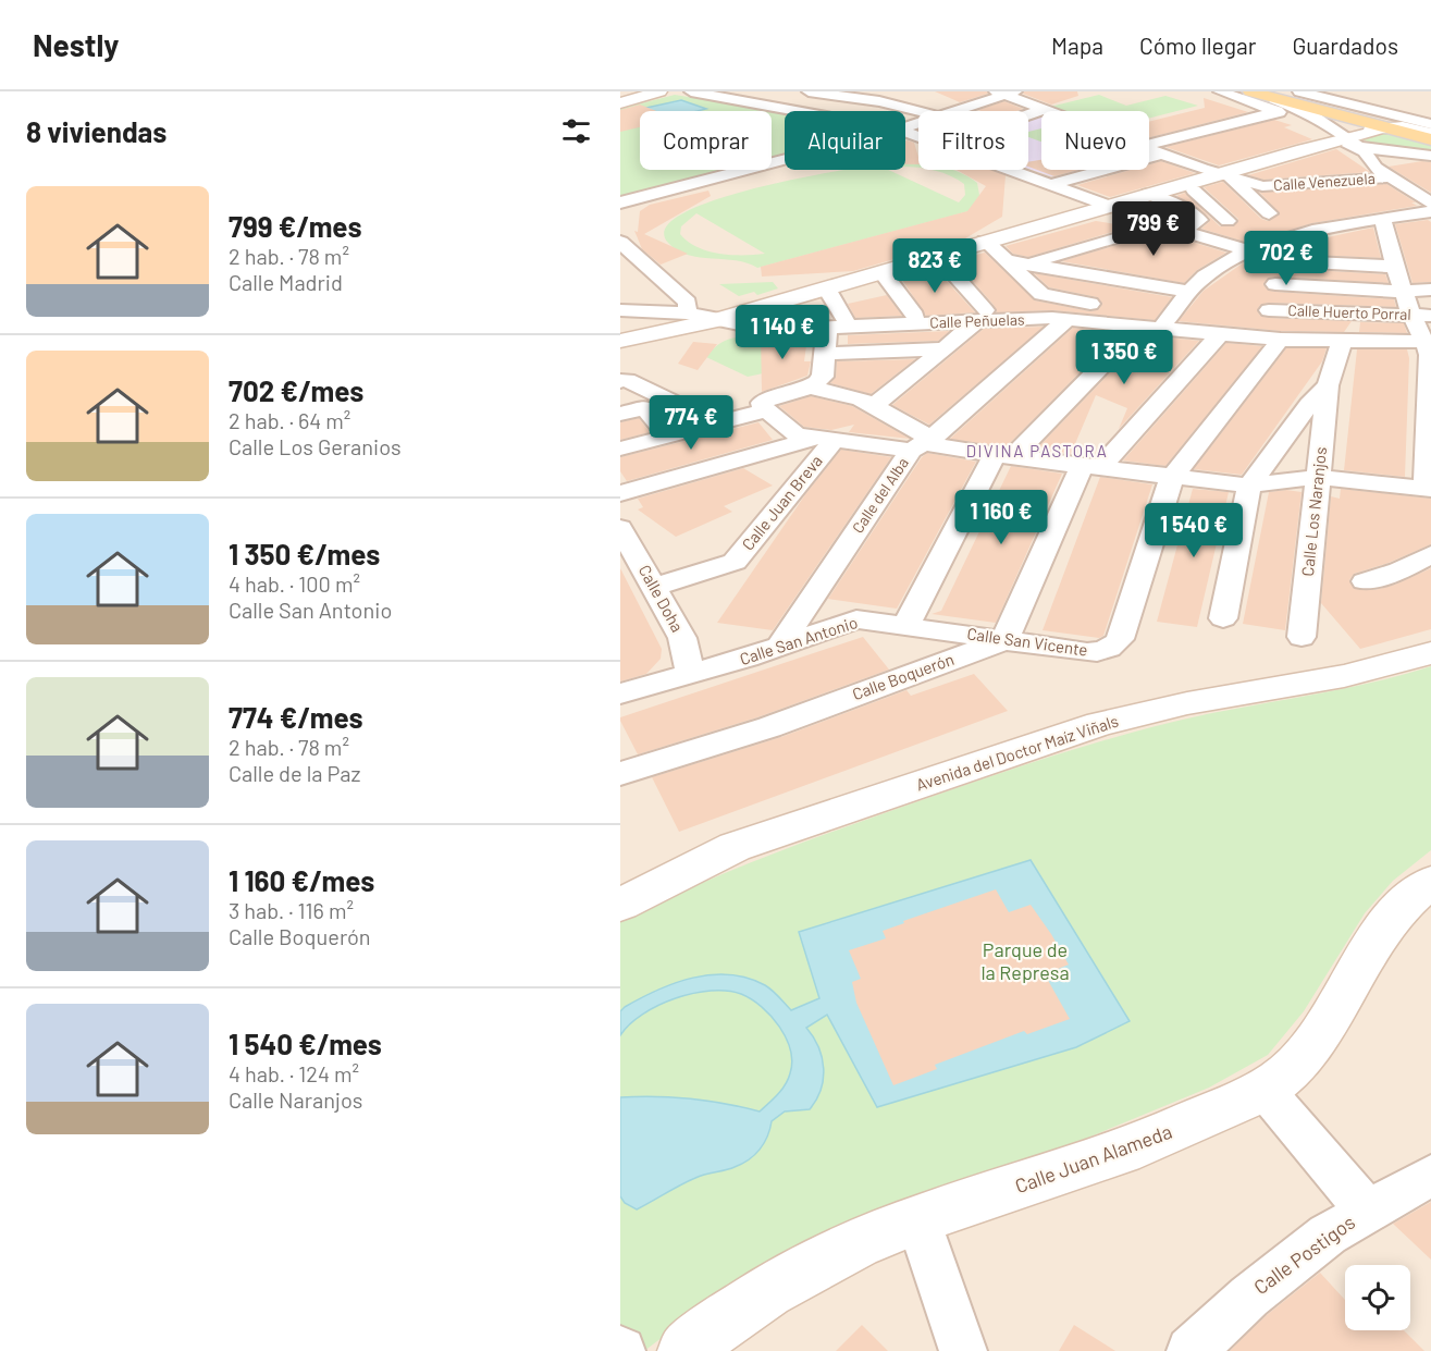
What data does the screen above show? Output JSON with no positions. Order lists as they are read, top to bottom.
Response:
{
  "streets": {
    "main road": ["Avenida del Doctor Maíz Viñals", "Calle Juan Alameda"],
    "street": [
      "Calle Venezuela",
      "Calle Huerto Porral",
      "Calle Peñuelas",
      "Calle del Alba",
      "Calle Juan Breva",
      "Calle Los Naranjos",
      "Calle Doha",
      "Calle San Antonio",
      "Calle San Vicente",
      "Calle Boquerón",
      "Calle Postigos"
    ]
  },
  "crossings": [
    ["Calle Peñuelas", "Calle del Alba"],
    ["Calle Peñuelas", "Calle Los Naranjos"],
    ["Calle del Alba", "Calle San Antonio"],
    ["Calle Juan Breva", "Calle Doha"],
    ["Calle Doha", "Calle San Antonio"],
    ["Calle San Antonio", "Calle San Vicente"],
    ["Calle San Vicente", "Calle Boquerón"]
  ],
  "districts": ["DIVINA PASTORA"],
  "parks": ["Parque de la Represa"],
  "page": {
    "header": "Nestly",
    "nav": ["Mapa", "Cómo llegar", "Guardados"],
    "heading": "8 viviendas",
    "chip": [
      "Comprar",
      "Alquilar",
      "Filtros",
      "Nuevo"
    ],
    "list": [
      {
        "name": "799 €/mes",
        "note": "2 hab. · 78 m² · Calle Madrid"
      },
      {
        "name": "702 €/mes",
        "note": "2 hab. · 64 m² · Calle Los Geranios"
      },
      {
        "name": "1 350 €/mes",
        "note": "4 hab. · 100 m² · Calle San Antonio"
      },
      {
        "name": "774 €/mes",
        "note": "2 hab. · 78 m² · Calle de la Paz"
      },
      {
        "name": "1 160 €/mes",
        "note": "3 hab. · 116 m² · Calle Boquerón"
      },
      {
        "name": "1 540 €/mes",
        "note": "4 hab. · 124 m² · Calle Naranjos"
      }
    ],
    "price": [
      "799 €",
      "702 €",
      "823 €",
      "1 140 €",
      "1 350 €",
      "774 €",
      "1 160 €",
      "1 540 €"
    ]
  }
}
